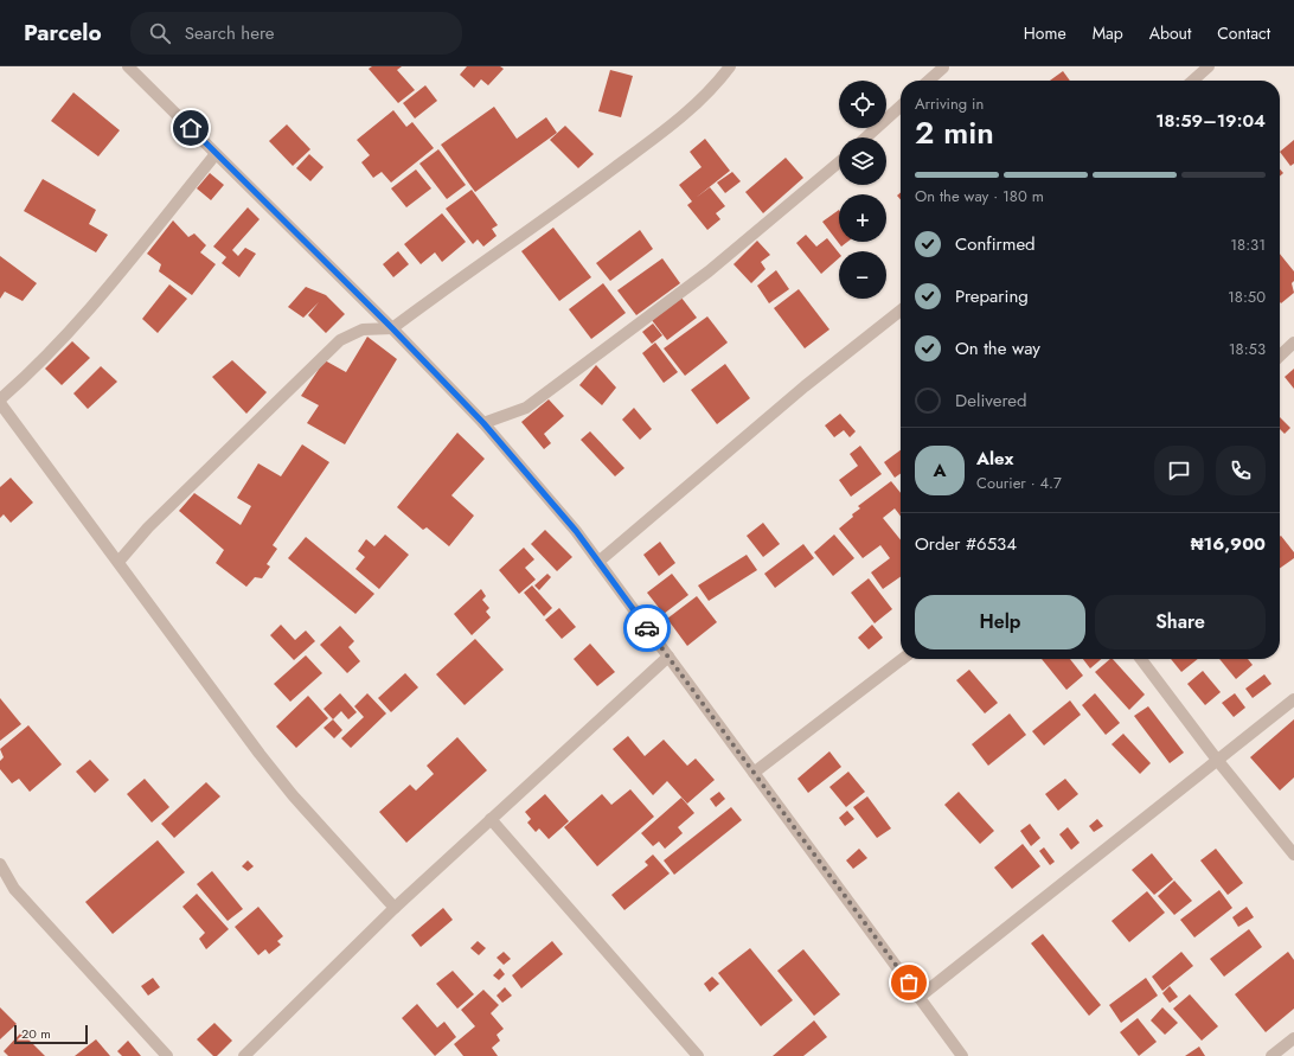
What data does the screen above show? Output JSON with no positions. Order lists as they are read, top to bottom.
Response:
{
  "scale_bar": "20 m",
  "page": {
    "header": "Parcelo",
    "search": "Search here",
    "nav": [
      "Home",
      "Map",
      "About",
      "Contact"
    ],
    "map_buttons": ["+", "−"],
    "heading": ["2 min", "Arriving in", "18:59–19:04"],
    "panel": [
      "Alex",
      "Courier · 4.7",
      "Order #6534",
      "₦16,900"
    ],
    "bar": "On the way · 180 m",
    "list": [
      ["Confirmed", "18:31"],
      ["Preparing", "18:50"],
      ["On the way", "18:53"],
      "Delivered"
    ],
    "round": "A",
    "buttons": ["Help", "Share"],
    "scale": "20 m"
  }
}
